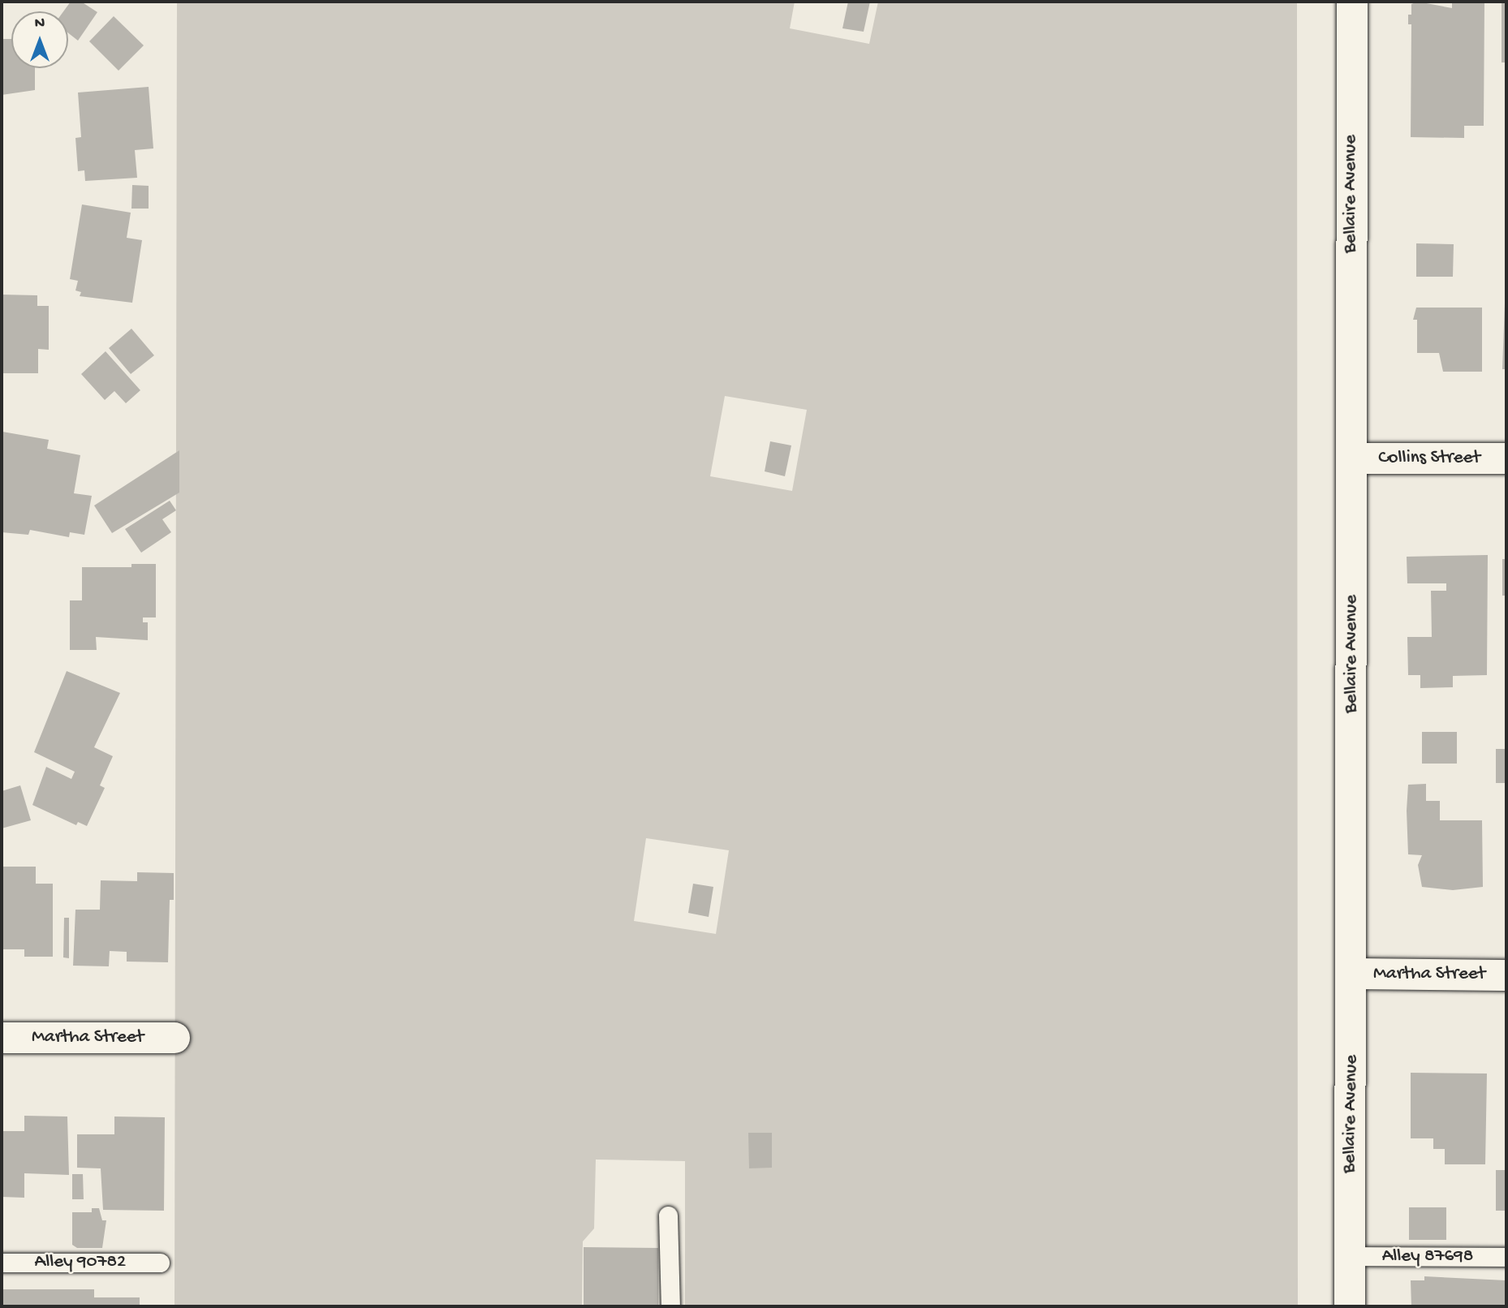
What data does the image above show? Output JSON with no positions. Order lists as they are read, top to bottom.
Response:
{
  "streets": {
    "street": ["Bellaire Avenue", "Collins Street", "Martha Street"],
    "lane": ["Alley 87698", "Alley 90782"]
  },
  "crossings": [
    ["Bellaire Avenue", "Collins Street"],
    ["Bellaire Avenue", "Martha Street"],
    ["Bellaire Avenue", "Alley 87698"]
  ],
  "north": "top"
}
